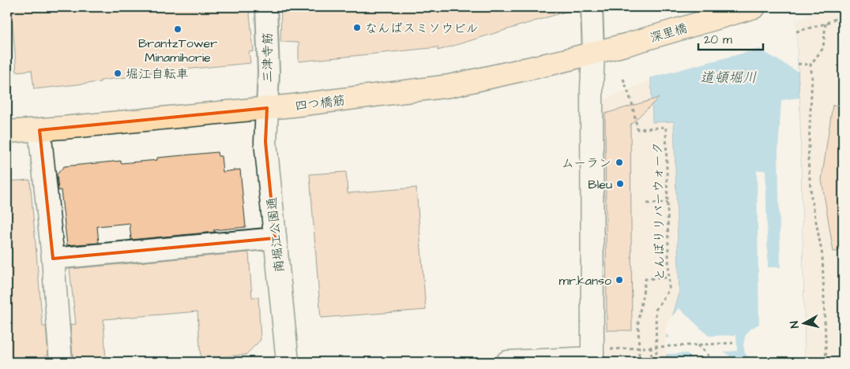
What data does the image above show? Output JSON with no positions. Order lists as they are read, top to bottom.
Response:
{
  "streets": {
    "main road": ["深里橋", "四つ橋筋"],
    "street": ["三津寺筋", "南堀江公園通"],
    "path": ["とんぼりリバーウォーク"]
  },
  "crossings": [
    ["深里橋", "四つ橋筋"],
    ["三津寺筋", "四つ橋筋"],
    ["三津寺筋", "南堀江公園通"],
    ["四つ橋筋", "南堀江公園通"]
  ],
  "water": ["道頓堀川"],
  "places": [
    "なんばスミソウビル",
    "BrantzTower Minamihorie",
    "堀江自転車",
    "ムーラン",
    "Bleu",
    "mr.kanso"
  ],
  "scale_bar": "20 m",
  "north": "left"
}
